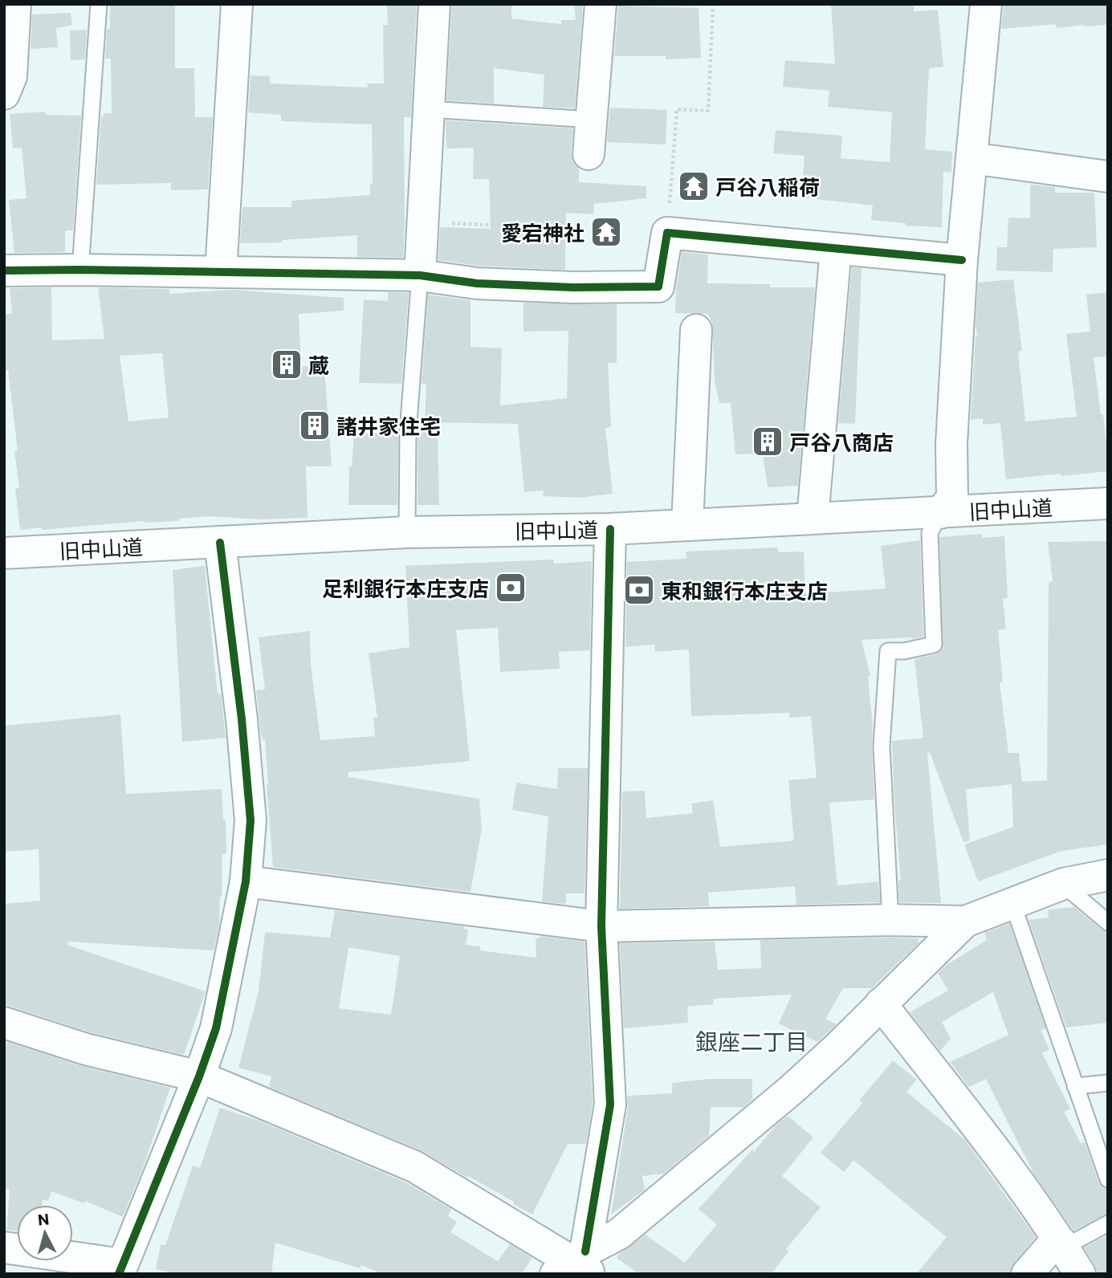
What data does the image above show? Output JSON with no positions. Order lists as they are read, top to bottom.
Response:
{
  "streets": {
    "street": ["旧中山道"]
  },
  "districts": ["銀座二丁目"],
  "places": {
    "temple": ["戸谷八稲荷", "愛宕神社"],
    "building": ["蔵", "諸井家住宅", "戸谷八商店"],
    "bank": ["足利銀行本庄支店", "東和銀行本庄支店"]
  },
  "north": "top"
}
